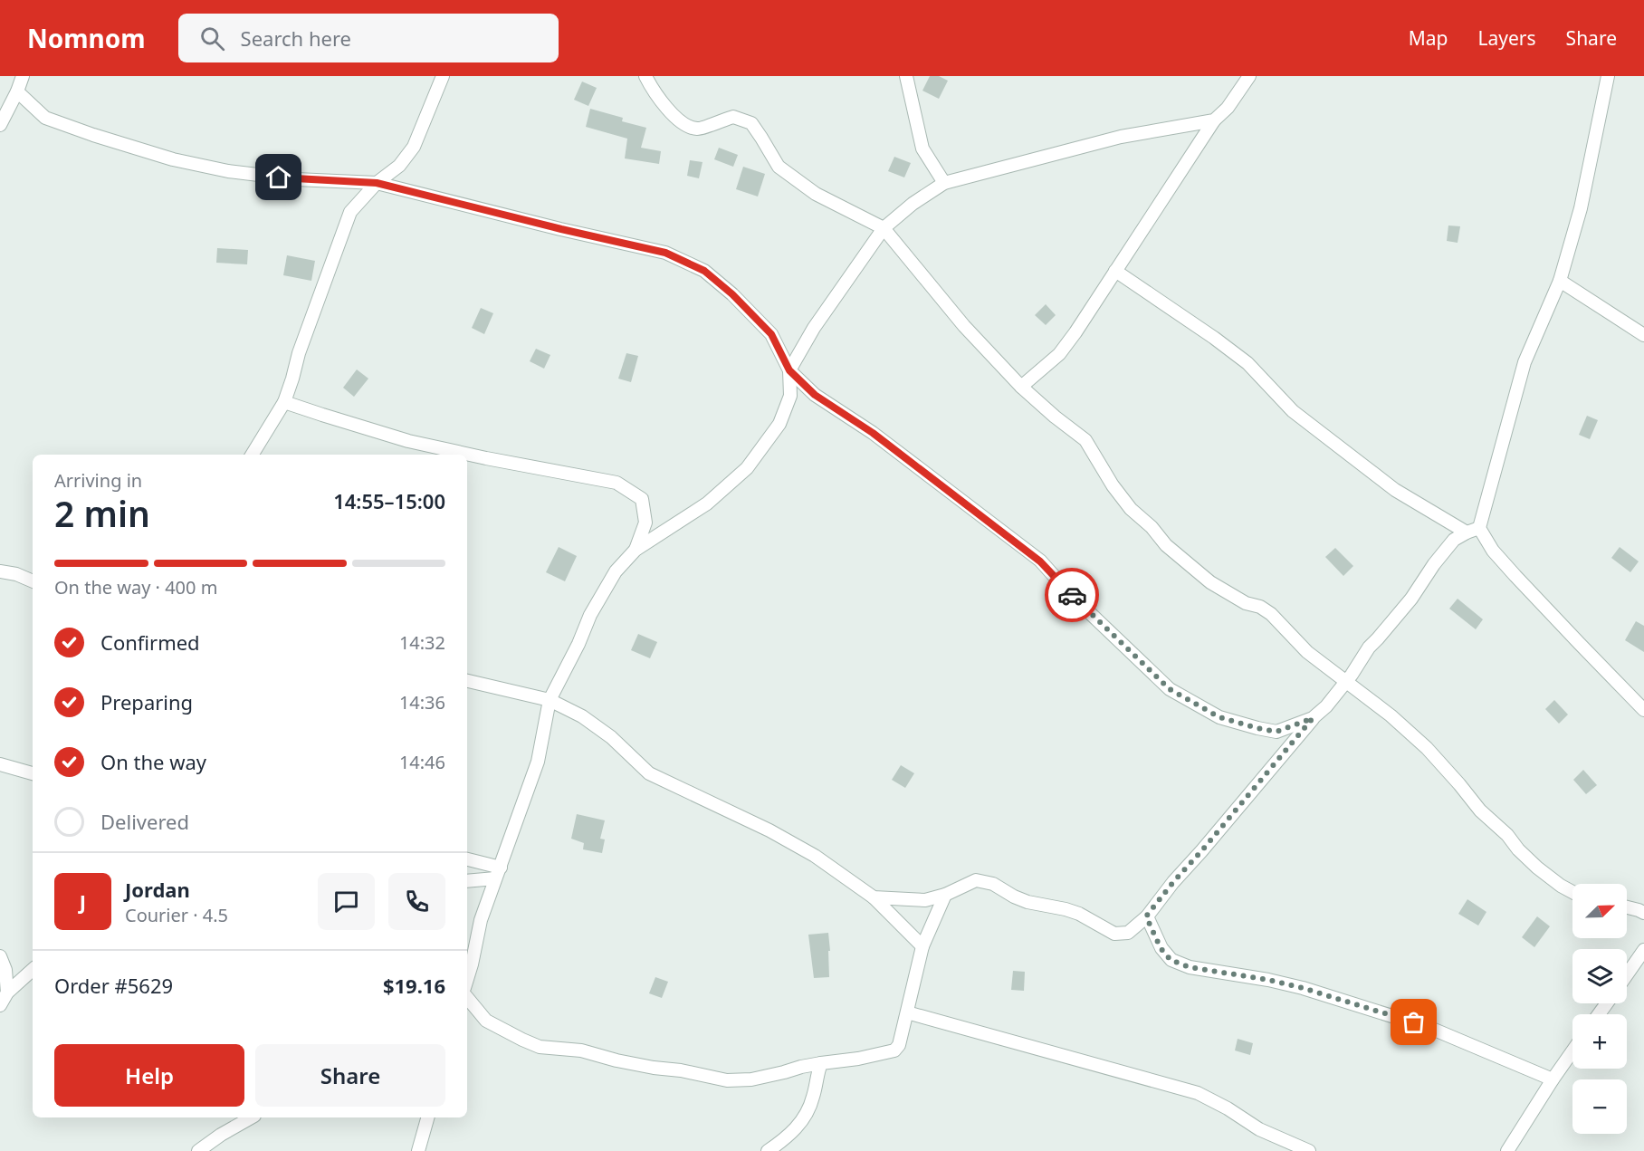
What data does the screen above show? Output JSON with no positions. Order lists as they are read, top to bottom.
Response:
{
  "north": "top right",
  "page": {
    "header": "Nomnom",
    "search": "Search here",
    "nav": ["Map", "Layers", "Share"],
    "heading": ["2 min", "Arriving in", "14:55–15:00"],
    "panel": [
      "Jordan",
      "Courier · 4.5",
      "Order #5629",
      "$19.16"
    ],
    "bar": "On the way · 400 m",
    "list": [
      ["Confirmed", "14:32"],
      ["Preparing", "14:36"],
      ["On the way", "14:46"],
      "Delivered"
    ],
    "round": "J",
    "map_buttons": ["+", "−"],
    "buttons": ["Help", "Share"]
  }
}
